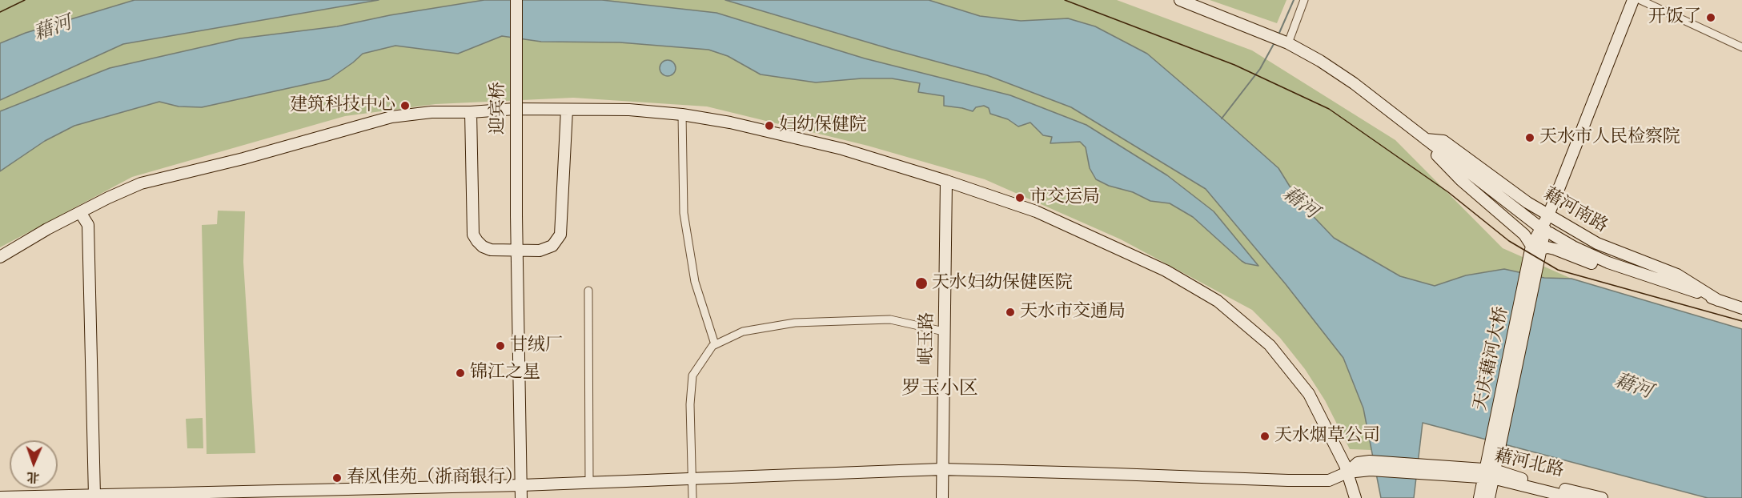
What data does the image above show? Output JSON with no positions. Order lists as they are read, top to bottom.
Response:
{
  "streets": {
    "main road": [
      "迎宾桥",
      "藉河南路",
      "岷玉路",
      "天庆藉河大桥",
      "藉河北路"
    ]
  },
  "crossings": [
    ["迎宾桥", "藉河北路"],
    ["藉河南路", "天庆藉河大桥"],
    ["岷玉路", "藉河北路"],
    ["天庆藉河大桥", "藉河北路"]
  ],
  "districts": ["罗玉小区"],
  "water": ["藉河"],
  "places": [
    "开饭了",
    "建筑科技中心",
    "妇幼保健院",
    "天水市人民检察院",
    "市交运局",
    "天水妇幼保健医院",
    "天水市交通局",
    "甘绒厂",
    "锦江之星",
    "天水烟草公司",
    "春风佳苑（浙商银行）"
  ],
  "north": "bottom"
}
